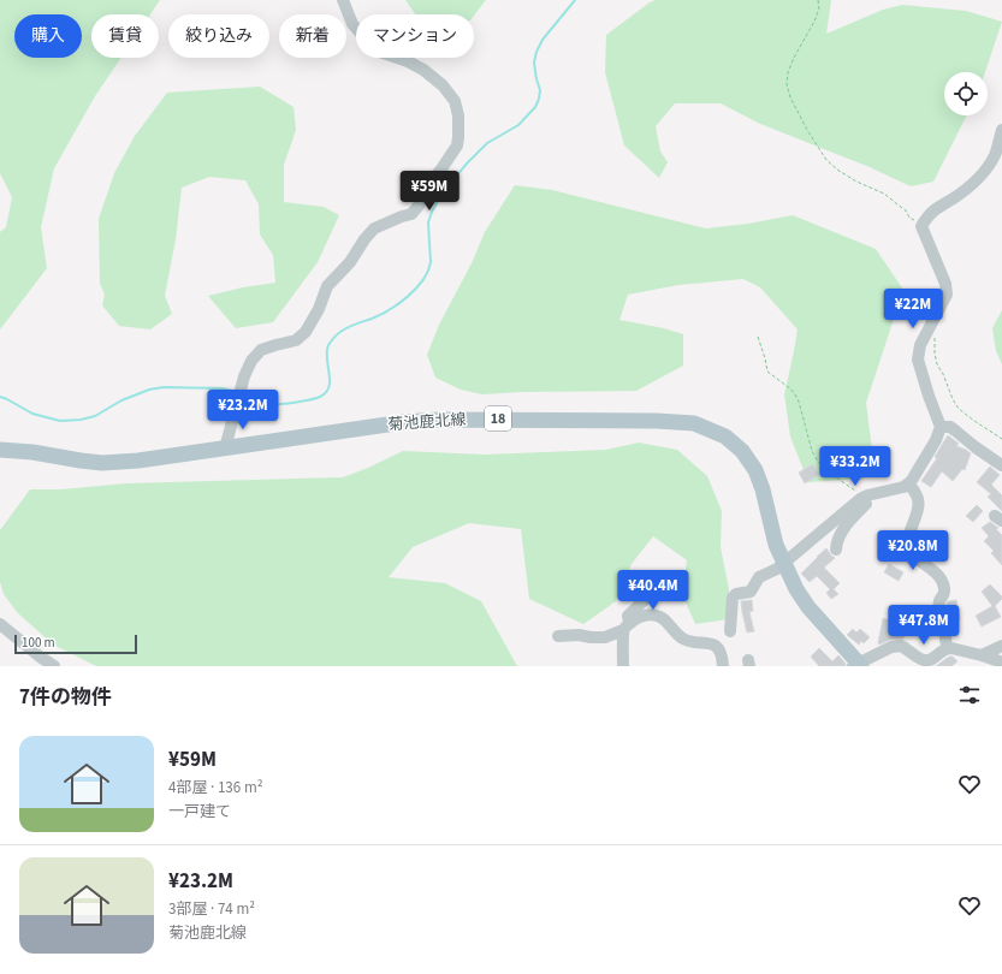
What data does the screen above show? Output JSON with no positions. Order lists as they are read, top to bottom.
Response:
{
  "streets": {
    "main road": ["18", "菊池鹿北線"]
  },
  "scale_bar": "100 m",
  "page": {
    "chip": [
      "購入",
      "賃貸",
      "絞り込み",
      "新着",
      "マンション"
    ],
    "price": [
      "¥59M",
      "¥22M",
      "¥23.2M",
      "¥33.2M",
      "¥20.8M",
      "¥40.4M",
      "¥47.8M"
    ],
    "scale": "100 m",
    "heading": "7件の物件",
    "list": [
      {
        "name": "¥59M",
        "note": "4部屋 · 136 m² · 一戸建て"
      },
      {
        "name": "¥23.2M",
        "note": "3部屋 · 74 m² · 菊池鹿北線"
      }
    ]
  }
}
